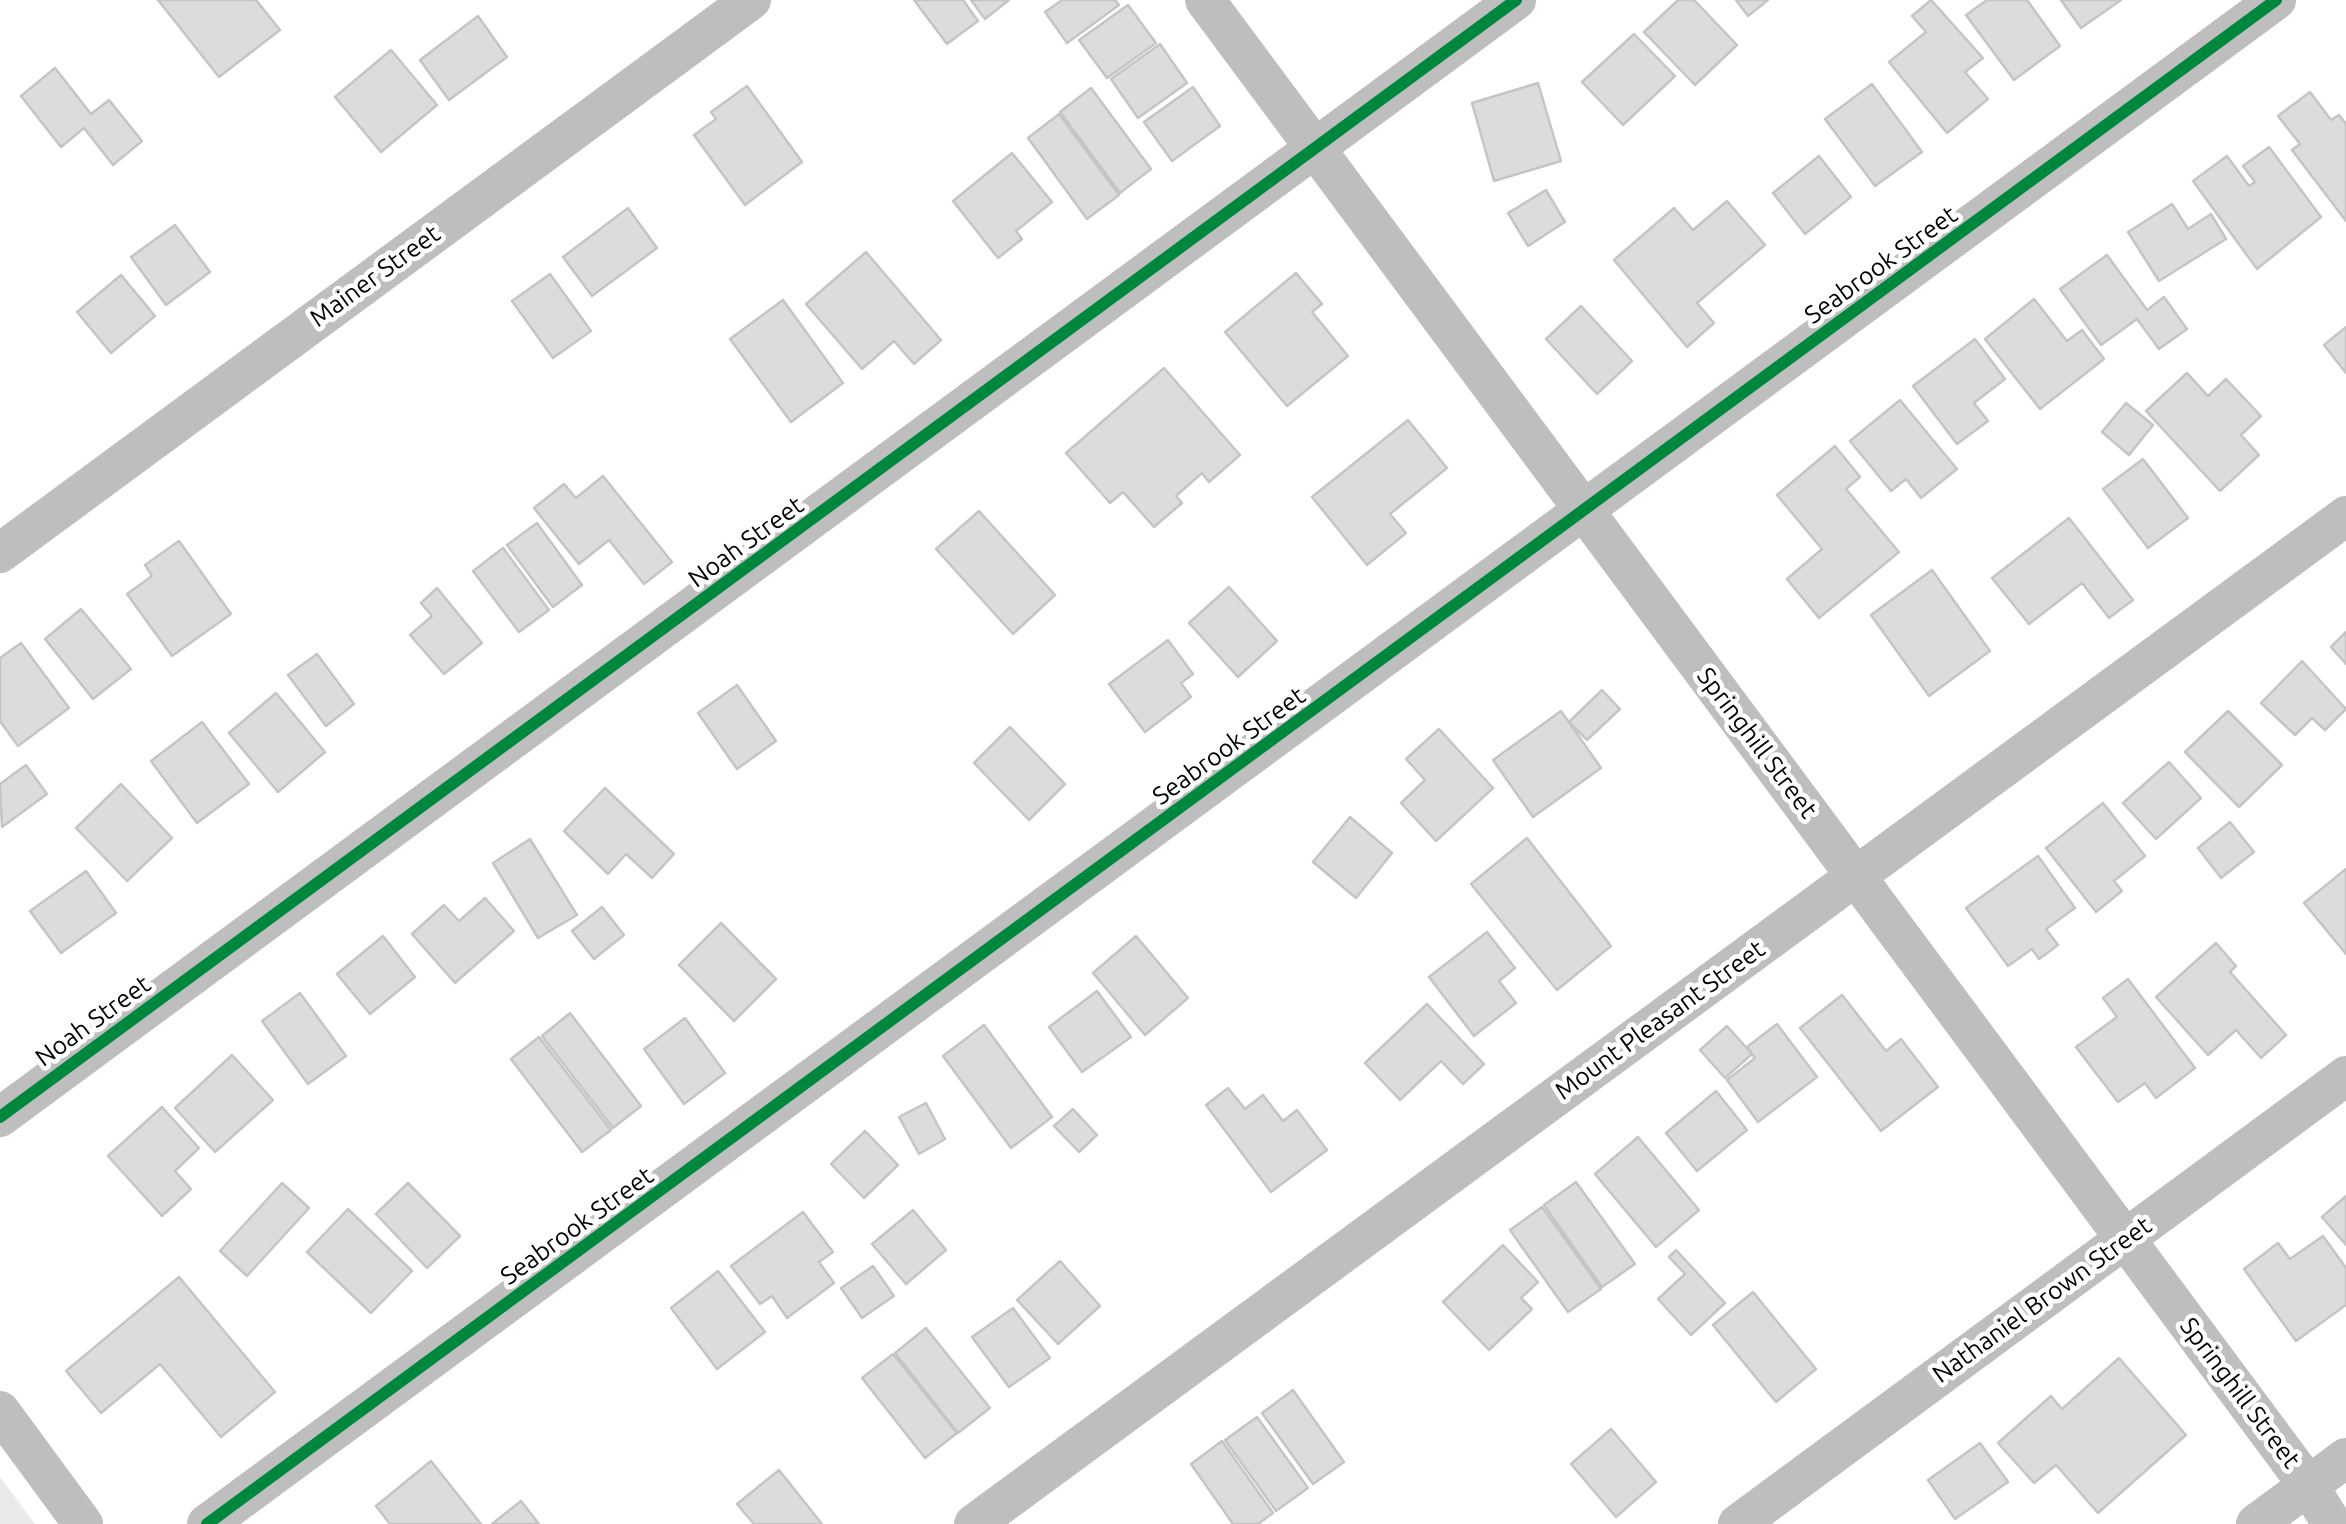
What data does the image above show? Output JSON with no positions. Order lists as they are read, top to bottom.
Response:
{
  "streets": {
    "street": [
      "Seabrook Street",
      "Mainer Street",
      "Noah Street",
      "Springhill Street",
      "Mount Pleasant Street",
      "Nathaniel Brown Street"
    ]
  },
  "crossings": [
    ["Seabrook Street", "Springhill Street"],
    ["Noah Street", "Springhill Street"],
    ["Springhill Street", "Mount Pleasant Street"],
    ["Springhill Street", "Nathaniel Brown Street"]
  ]
}
